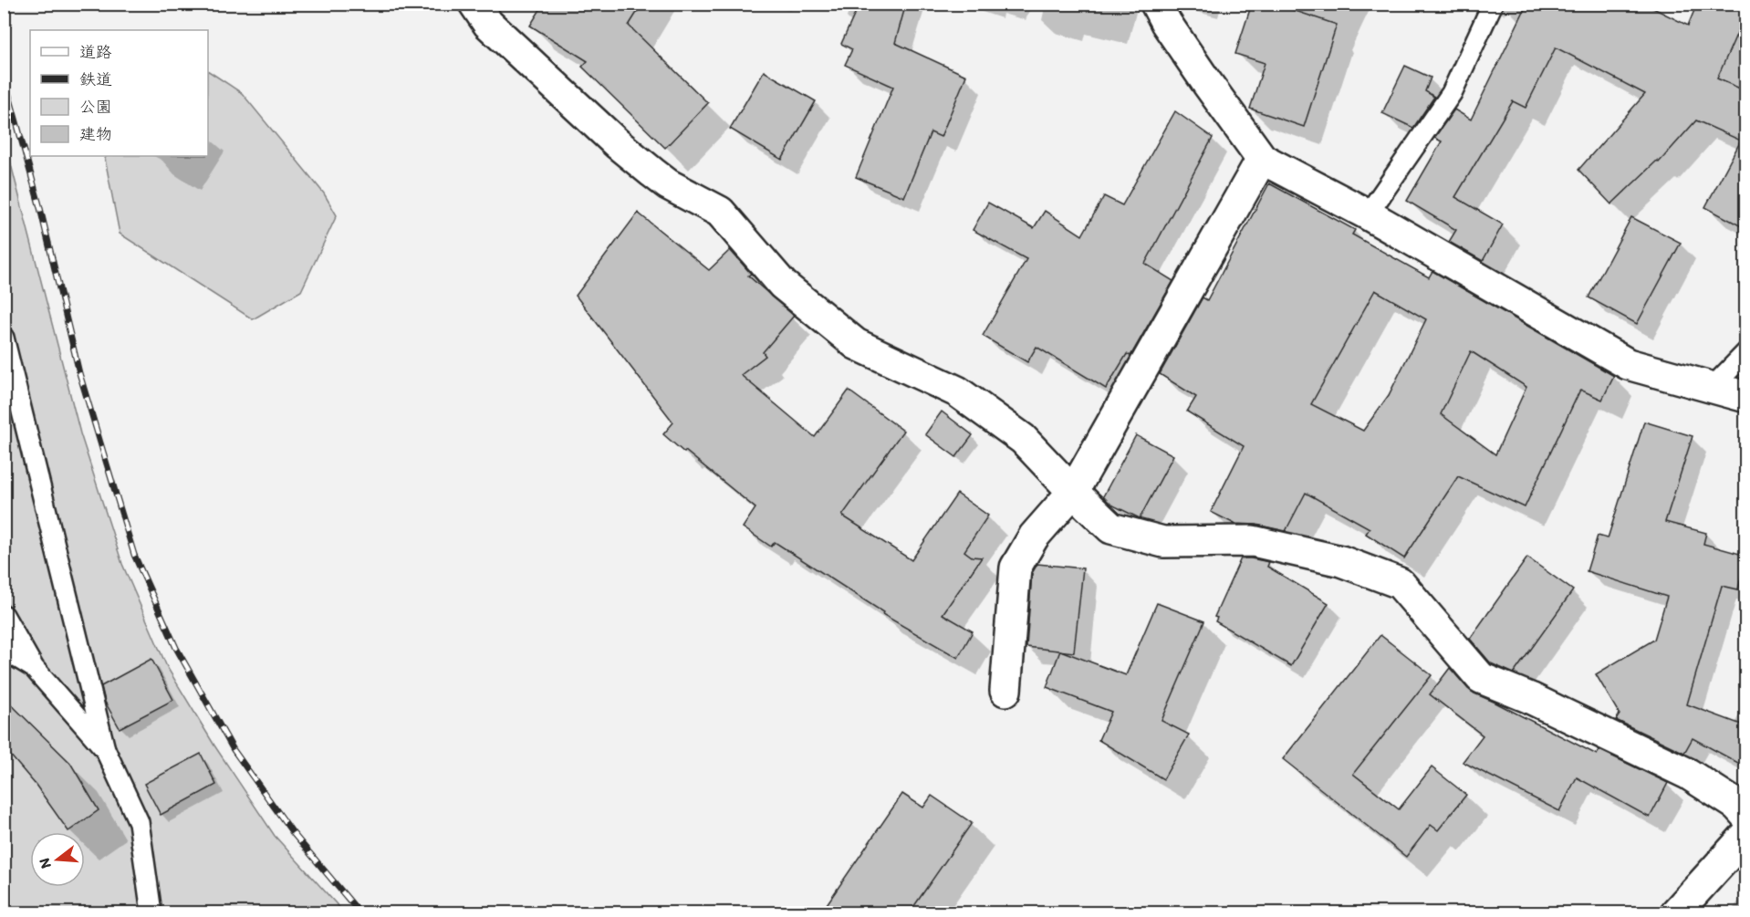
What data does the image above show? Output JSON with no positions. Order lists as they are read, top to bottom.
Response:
{
  "legend": [
    "道路",
    "鉄道",
    "公園",
    "建物"
  ],
  "north": "left"
}
